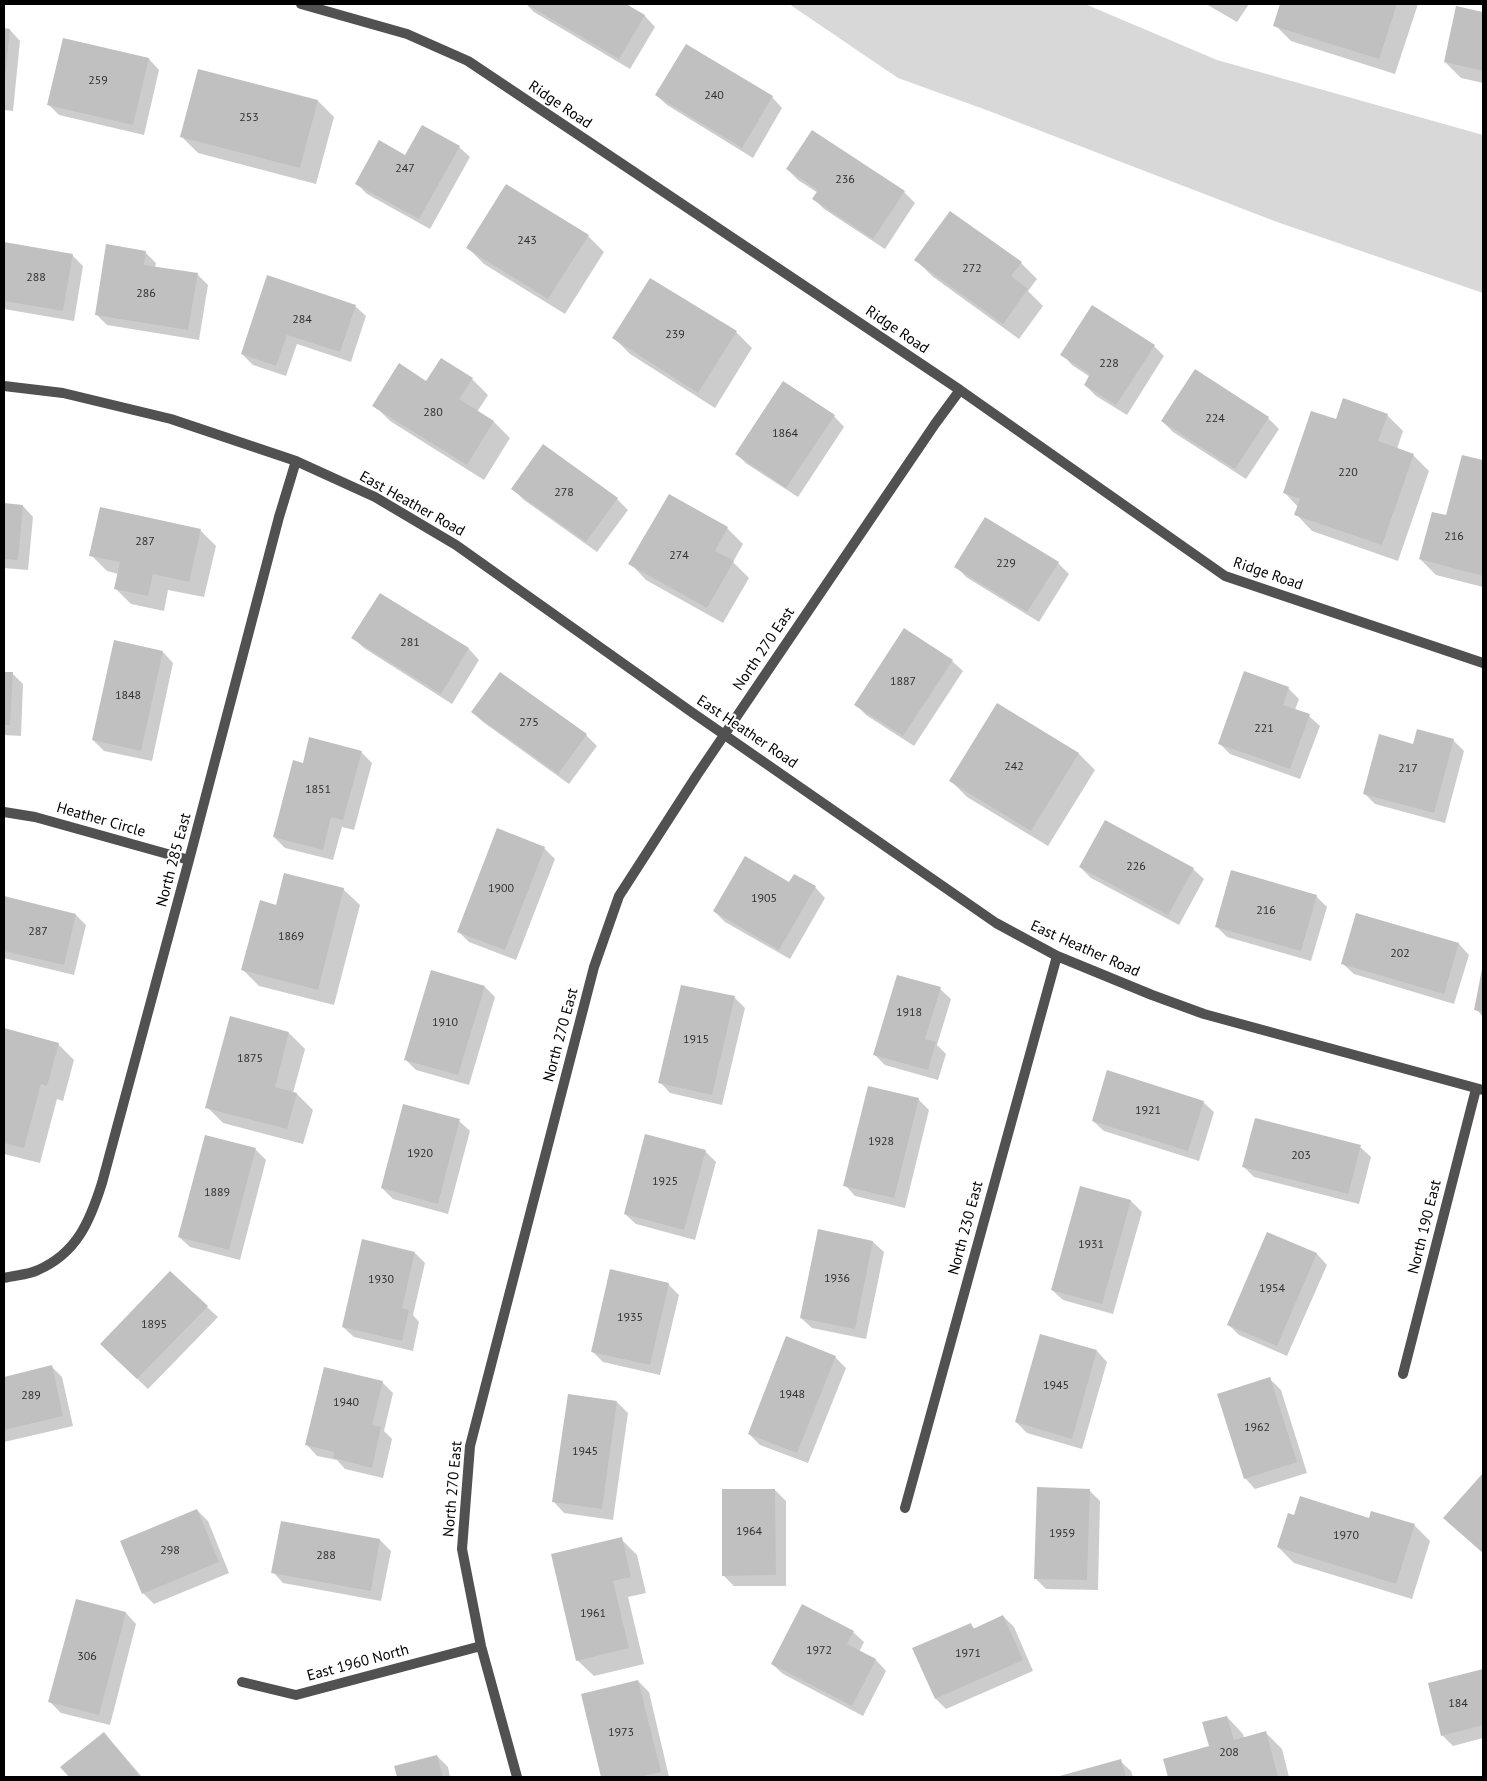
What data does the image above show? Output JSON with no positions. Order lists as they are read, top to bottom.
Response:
{
  "streets": {
    "street": [
      "Ridge Road",
      "East Heather Road",
      "North 270 East",
      "Heather Circle",
      "North 285 East",
      "North 190 East",
      "North 230 East",
      "East 1960 North"
    ]
  },
  "crossings": [
    ["Ridge Road", "North 270 East"],
    ["East Heather Road", "North 270 East"],
    ["East Heather Road", "North 285 East"],
    ["East Heather Road", "North 190 East"],
    ["East Heather Road", "North 230 East"],
    ["North 270 East", "East 1960 North"],
    ["Heather Circle", "North 285 East"]
  ],
  "house_numbers": [
    "259",
    "240",
    "253",
    "247",
    "236",
    "243",
    "272",
    "288",
    "286",
    "284",
    "239",
    "228",
    "280",
    "224",
    "1864",
    "220",
    "278",
    "216",
    "287",
    "274",
    "229",
    "281",
    "1887",
    "1848",
    "275",
    "221",
    "242",
    "217",
    "1851",
    "226",
    "1900",
    "1905",
    "216",
    "287",
    "1869",
    "202",
    "1918",
    "1910",
    "1915",
    "1875",
    "1921",
    "1928",
    "1920",
    "203",
    "1925",
    "1889",
    "1931",
    "1936",
    "1930",
    "1954",
    "1935",
    "1895",
    "1945",
    "1948",
    "289",
    "1940",
    "1962",
    "1945",
    "1964",
    "1959",
    "1970",
    "298",
    "288",
    "1961",
    "1972",
    "1971",
    "306",
    "184",
    "1973",
    "208"
  ]
}
